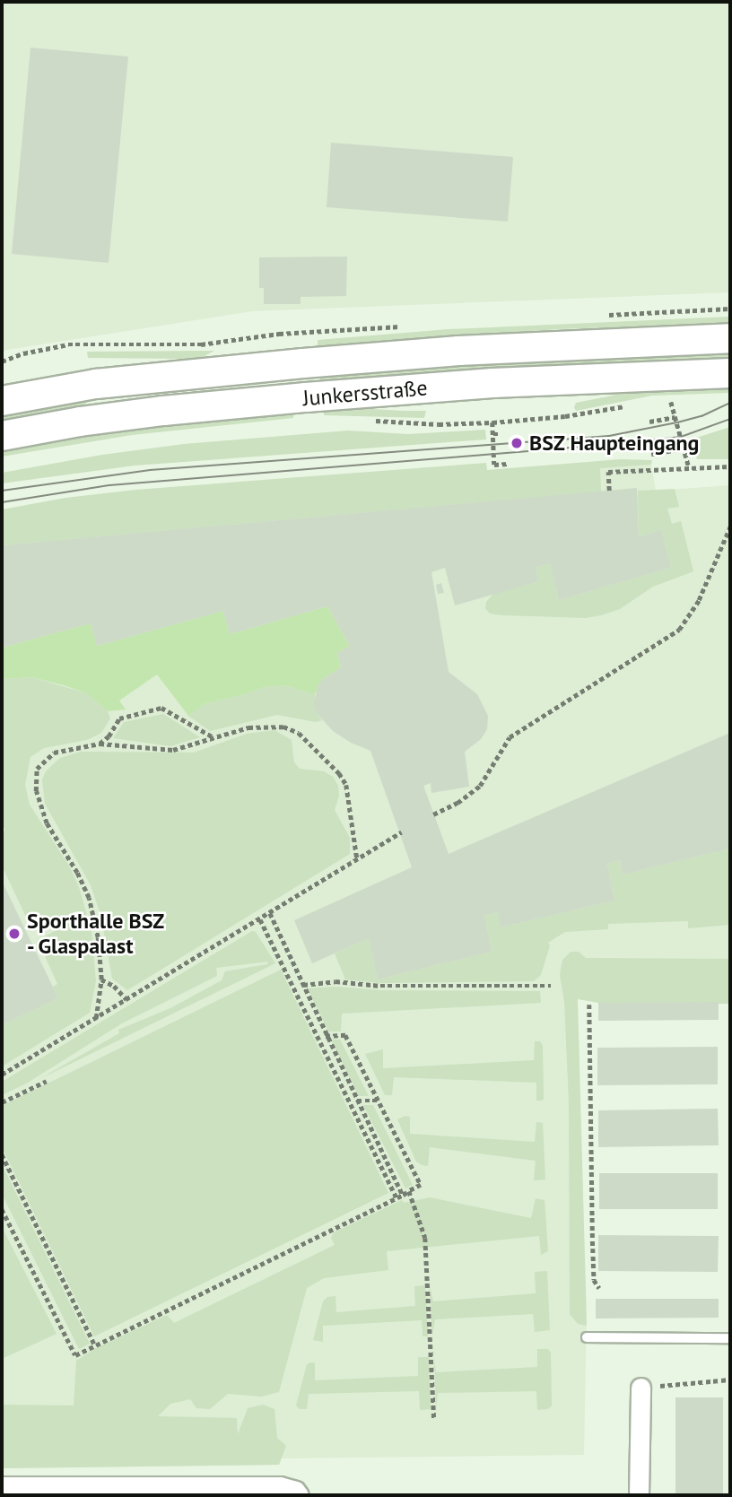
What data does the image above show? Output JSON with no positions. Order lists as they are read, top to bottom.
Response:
{
  "streets": {
    "main road": ["Junkersstraße"]
  },
  "places": ["BSZ Haupteingang", "Sporthalle BSZ - Glaspalast"]
}
